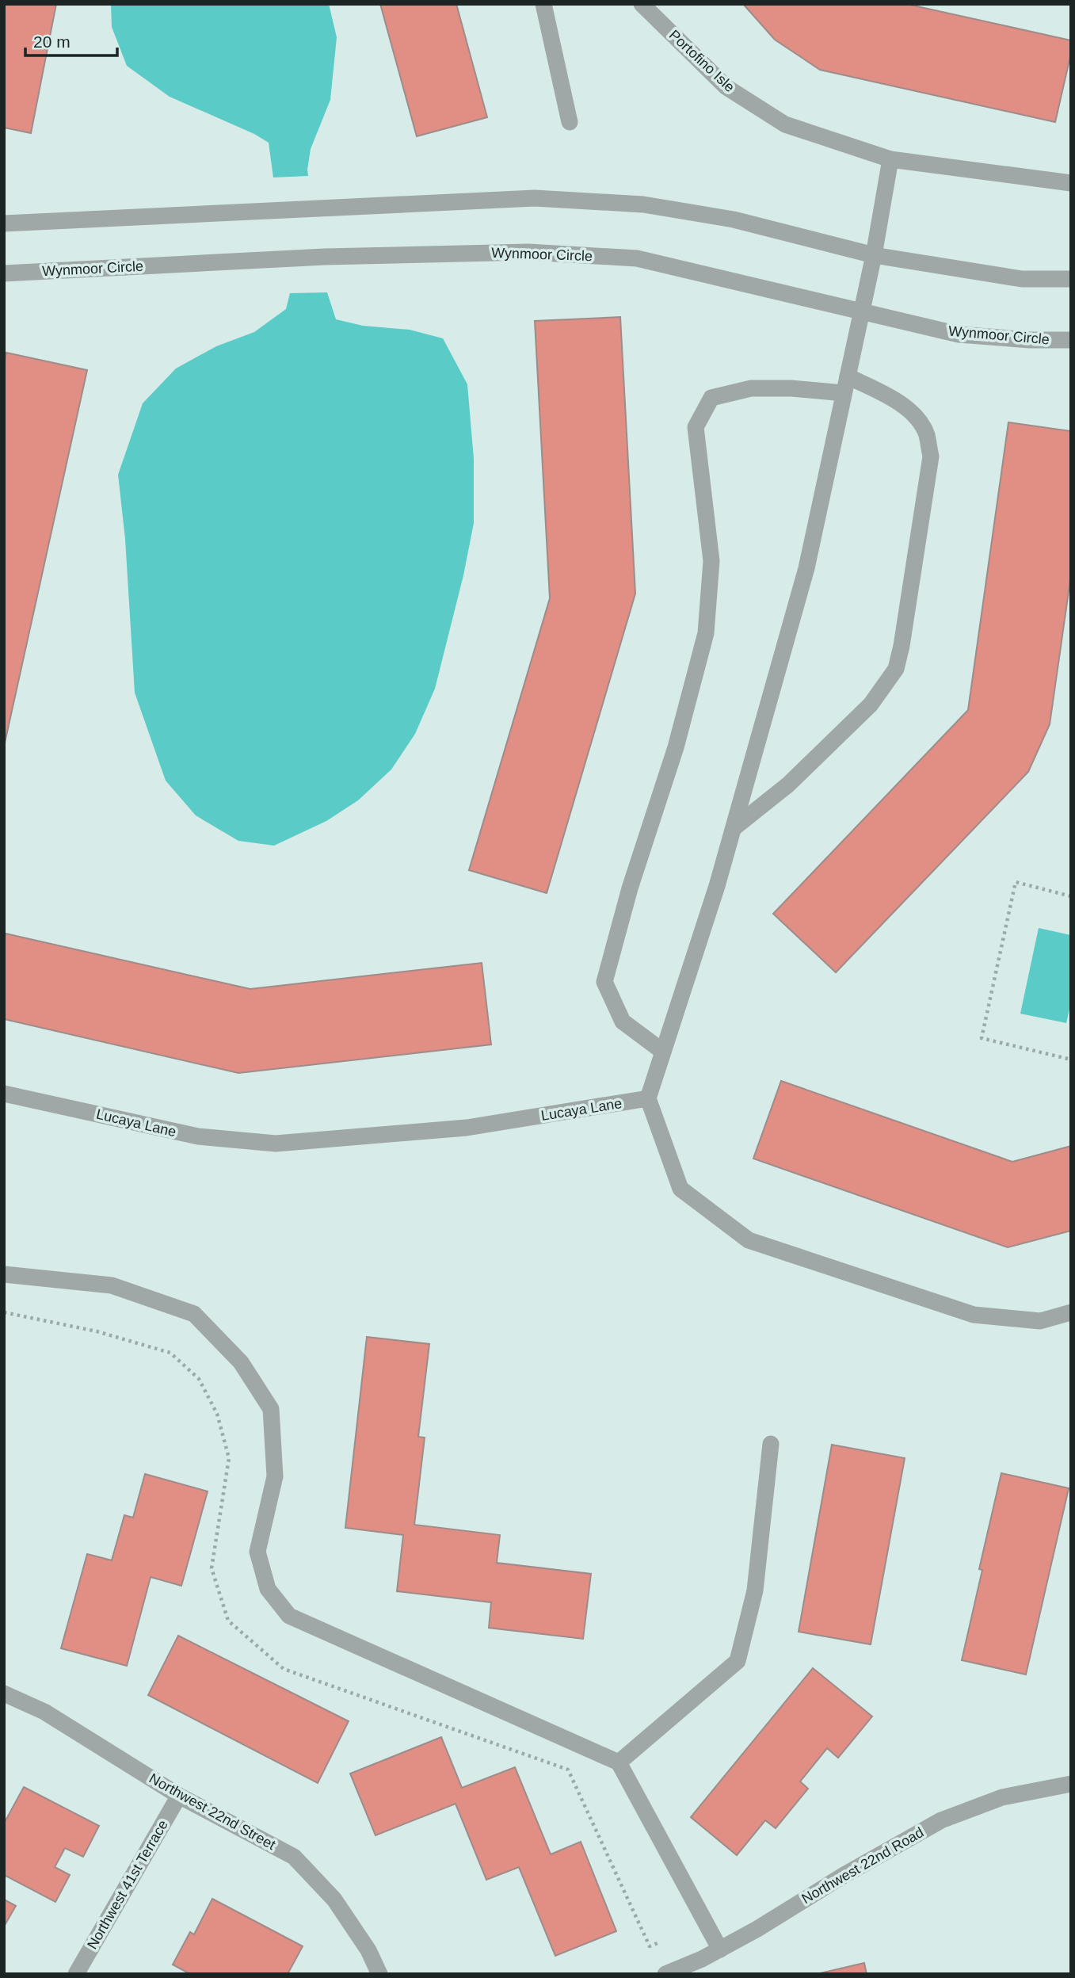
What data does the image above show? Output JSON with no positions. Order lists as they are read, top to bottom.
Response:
{
  "streets": {
    "street": [
      "Portofino Isle",
      "Wynmoor Circle",
      "Lucaya Lane",
      "Northwest 22nd Street",
      "Northwest 22nd Road",
      "Northwest 41st Terrace"
    ]
  },
  "crossings": [
    ["Northwest 22nd Street", "Northwest 41st Terrace"]
  ],
  "scale_bar": "20 m"
}
